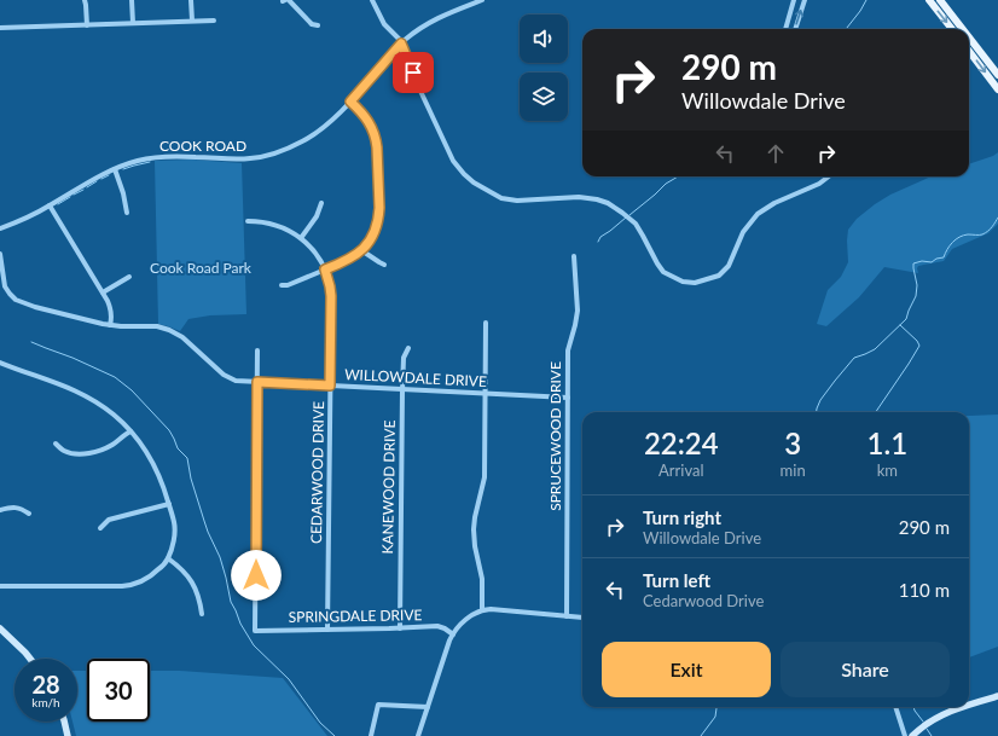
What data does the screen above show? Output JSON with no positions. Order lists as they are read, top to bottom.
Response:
{
  "streets": {
    "street": [
      "COOK ROAD",
      "WILLOWDALE DRIVE",
      "SPRUCEWOOD DRIVE",
      "CEDARWOOD DRIVE",
      "KANEWOOD DRIVE",
      "SPRINGDALE DRIVE"
    ]
  },
  "crossings": [
    ["WILLOWDALE DRIVE", "SPRUCEWOOD DRIVE"],
    ["WILLOWDALE DRIVE", "CEDARWOOD DRIVE"],
    ["WILLOWDALE DRIVE", "KANEWOOD DRIVE"],
    ["WILLOWDALE DRIVE", "SPRINGDALE DRIVE"],
    ["CEDARWOOD DRIVE", "SPRINGDALE DRIVE"],
    ["KANEWOOD DRIVE", "SPRINGDALE DRIVE"]
  ],
  "parks": ["Cook Road Park"],
  "page": {
    "turn": ["290 m", "Willowdale Drive"],
    "eta": [
      "22:24",
      "Arrival",
      "3",
      "min",
      "1.1",
      "km"
    ],
    "list": [
      {
        "name": "Turn right",
        "note": "Willowdale Drive",
        "value": "290 m"
      },
      {
        "name": "Turn left",
        "note": "Cedarwood Drive",
        "value": "110 m"
      }
    ],
    "buttons": ["Exit", "Share"],
    "speed": "28 km/h",
    "limit": "30"
  }
}
